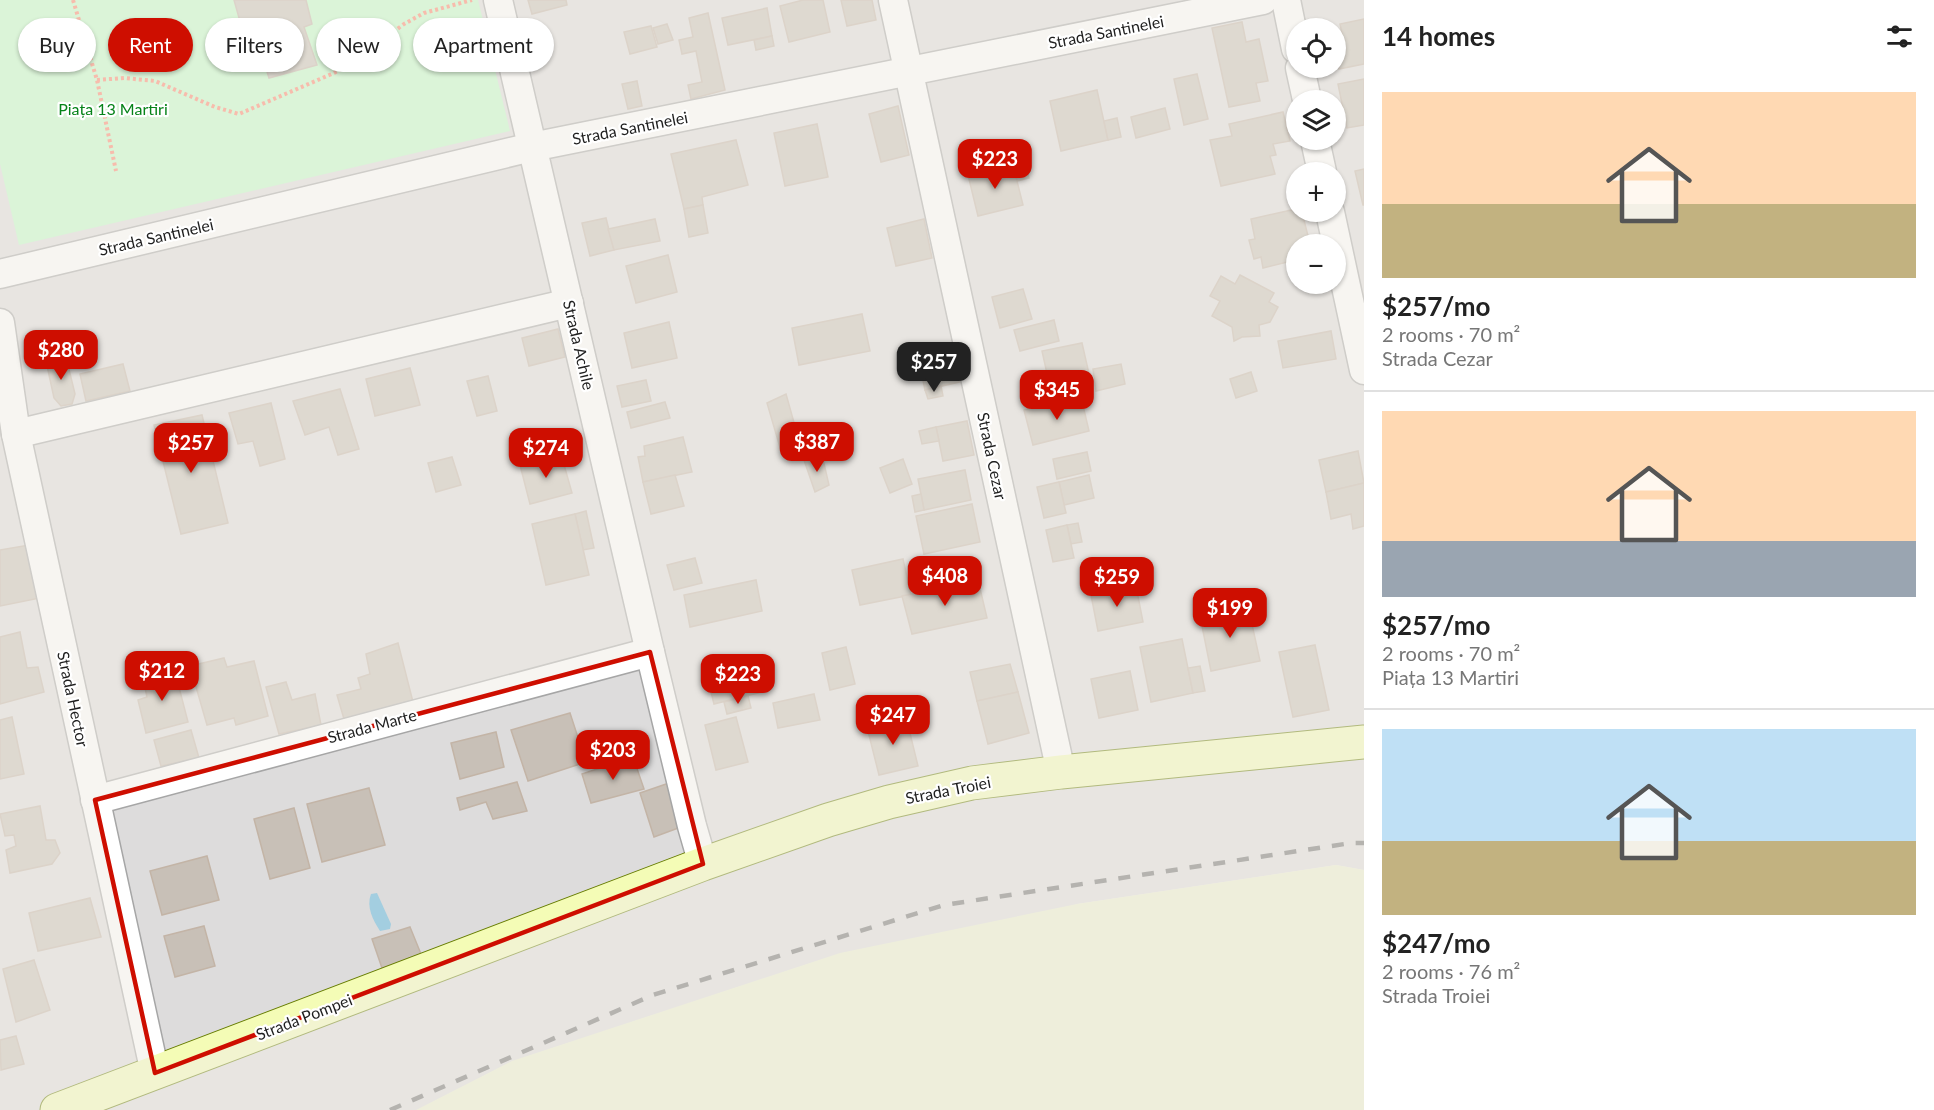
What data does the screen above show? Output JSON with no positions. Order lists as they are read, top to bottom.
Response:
{
  "streets": {
    "main road": ["Strada Troiei", "Strada Pompei"],
    "street": [
      "Strada Santinelei",
      "Strada Achile",
      "Strada Cezar",
      "Strada Hector",
      "Strada Marte"
    ]
  },
  "crossings": [
    ["Strada Santinelei", "Strada Achile"],
    ["Strada Santinelei", "Strada Cezar"],
    ["Strada Achile", "Strada Marte"],
    ["Strada Achile", "Strada Troiei"],
    ["Strada Cezar", "Strada Troiei"],
    ["Strada Hector", "Strada Marte"],
    ["Strada Hector", "Strada Pompei"],
    ["Strada Troiei", "Strada Pompei"]
  ],
  "parks": ["Piața 13 Martiri"],
  "page": {
    "heading": "14 homes",
    "map_buttons": ["+", "−"],
    "chip": [
      "Buy",
      "Rent",
      "Filters",
      "New",
      "Apartment"
    ],
    "list": [
      {
        "name": "$257/mo",
        "note": "2 rooms · 70 m² · Strada Cezar"
      },
      {
        "name": "$257/mo",
        "note": "2 rooms · 70 m² · Piața 13 Martiri"
      },
      {
        "name": "$247/mo",
        "note": "2 rooms · 76 m² · Strada Troiei"
      }
    ],
    "price": [
      "$223",
      "$280",
      "$257",
      "$345",
      "$387",
      "$257",
      "$274",
      "$408",
      "$259",
      "$199",
      "$212",
      "$223",
      "$247",
      "$203"
    ]
  }
}
